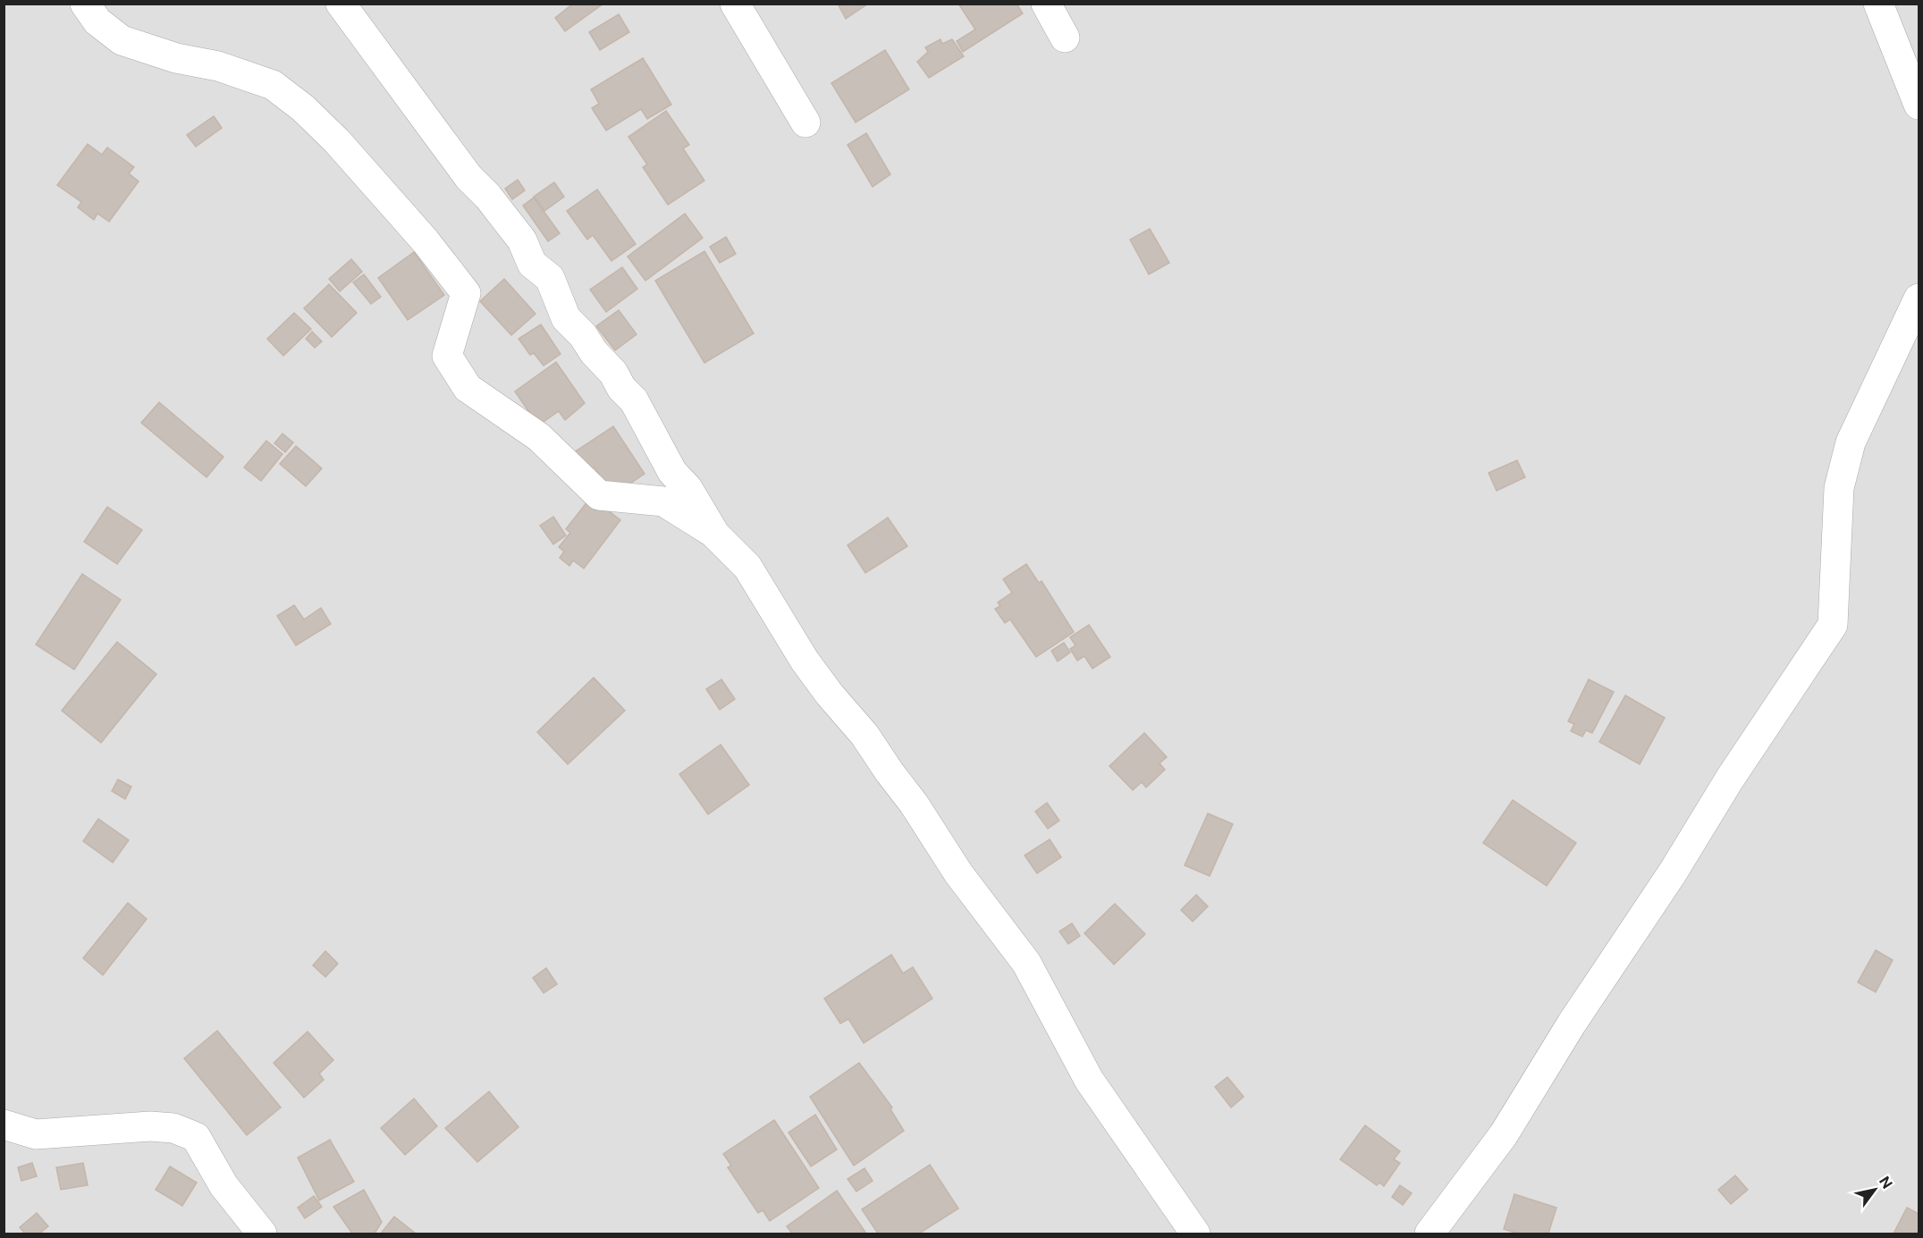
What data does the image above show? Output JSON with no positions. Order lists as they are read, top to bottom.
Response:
{
  "north": "top right"
}
